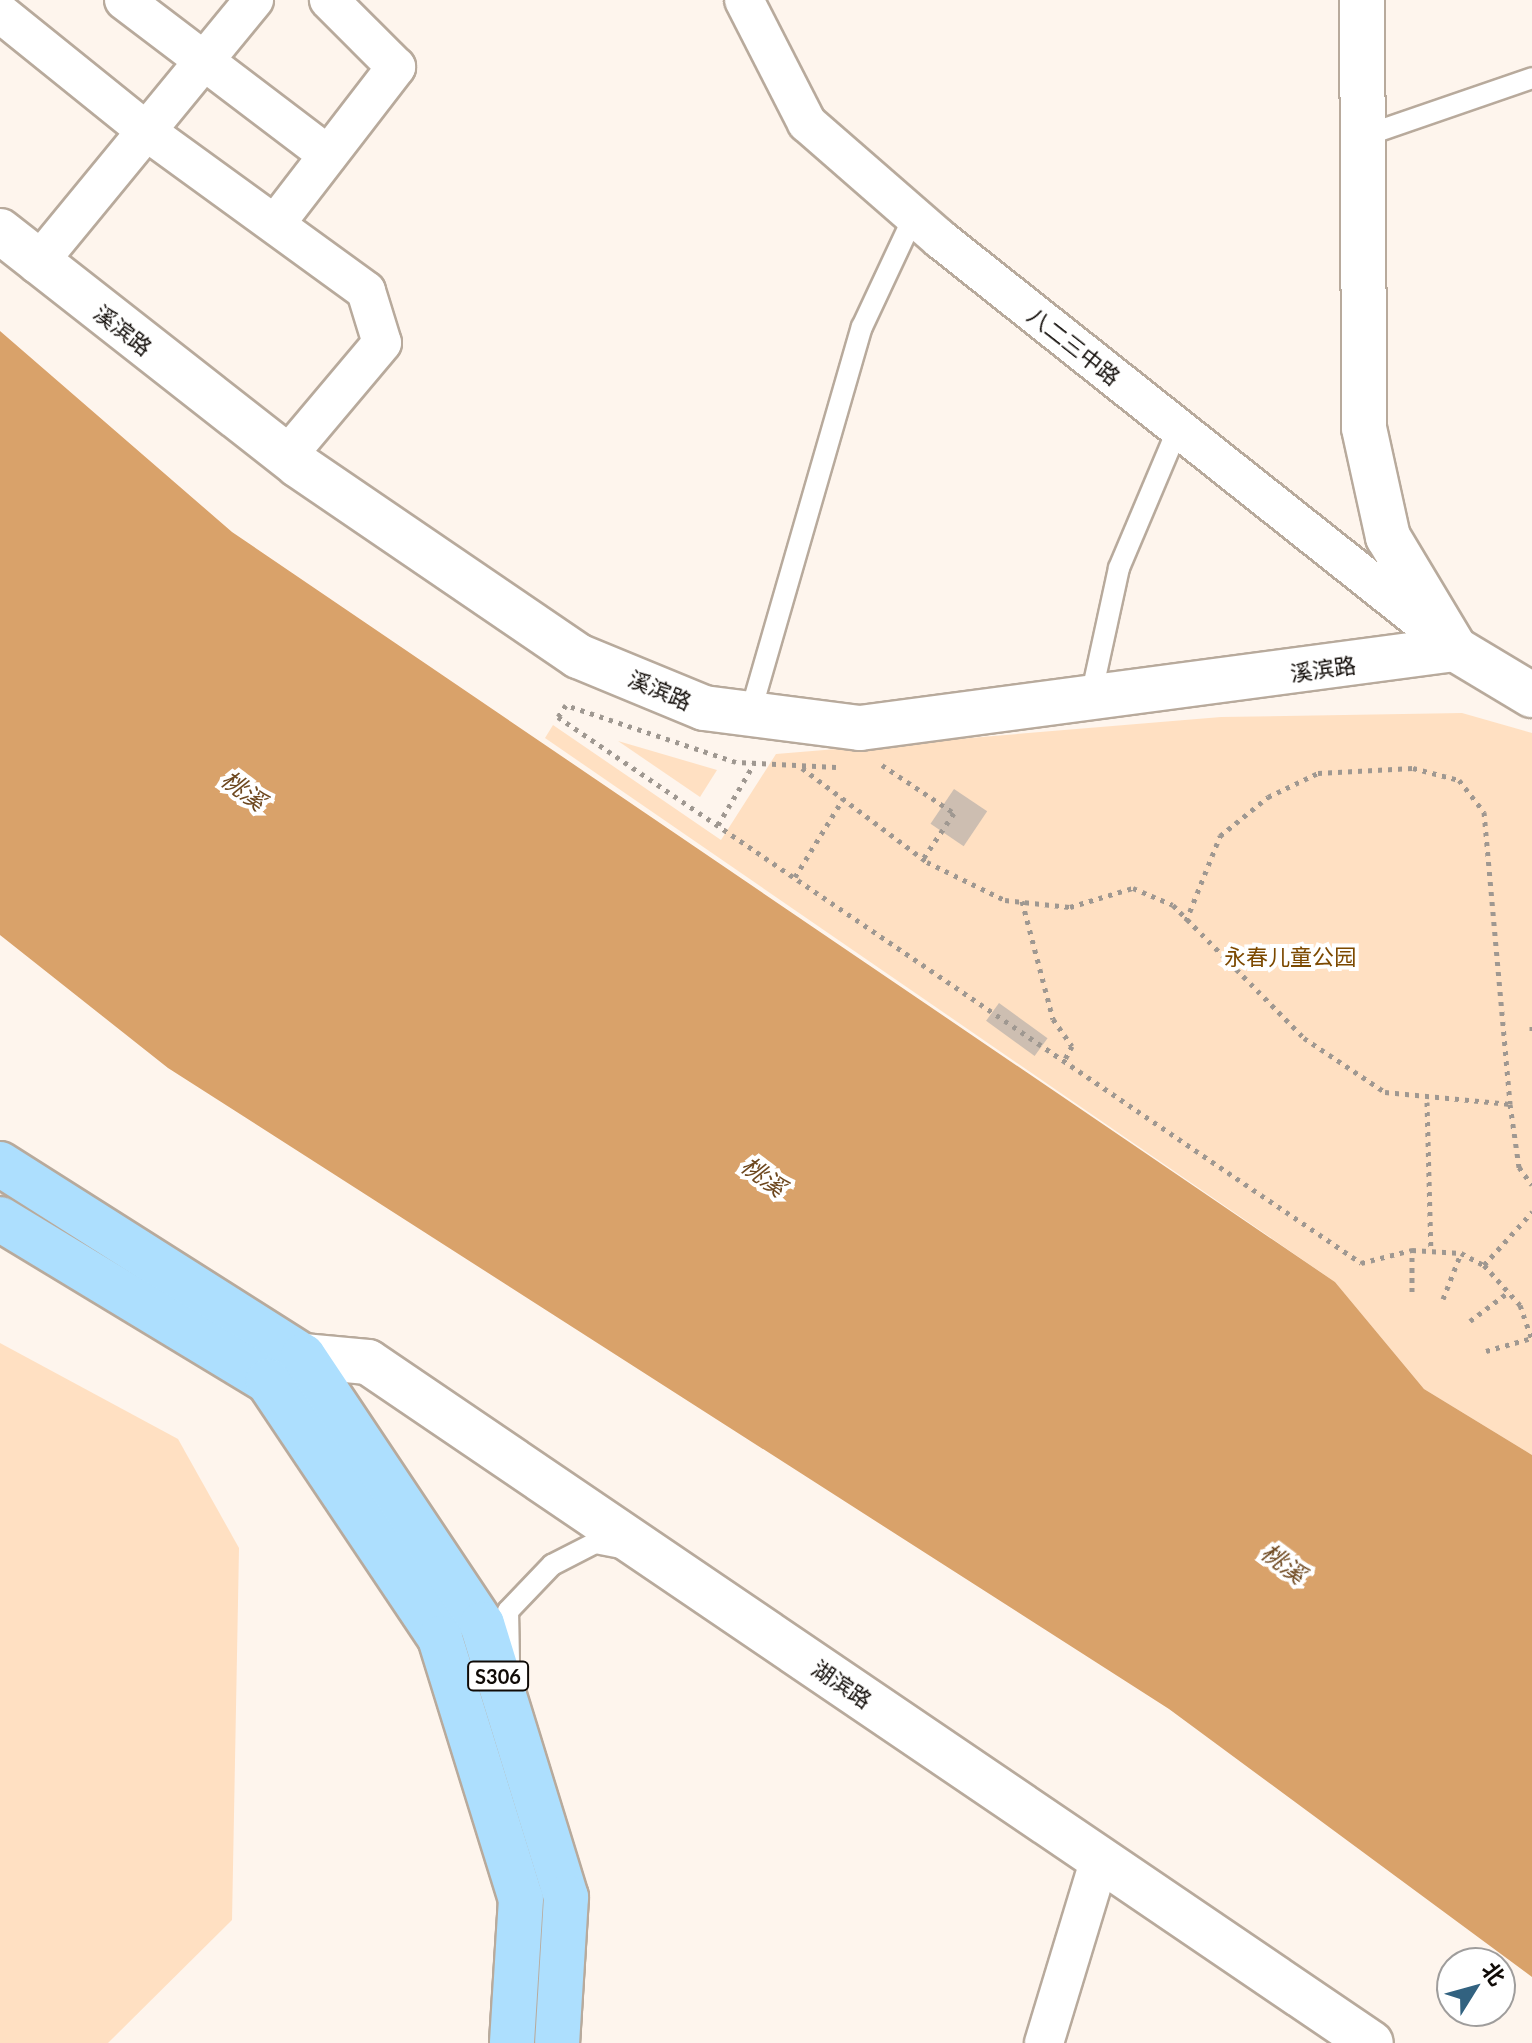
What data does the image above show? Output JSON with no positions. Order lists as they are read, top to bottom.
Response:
{
  "streets": {
    "main road": [
      "溪滨路",
      "八二三中路",
      "S306",
      "湖滨路"
    ]
  },
  "crossings": [
    ["溪滨路", "八二三中路"],
    ["S306", "湖滨路"]
  ],
  "water": ["桃溪"],
  "parks": ["永春儿童公园"],
  "north": "top right"
}
